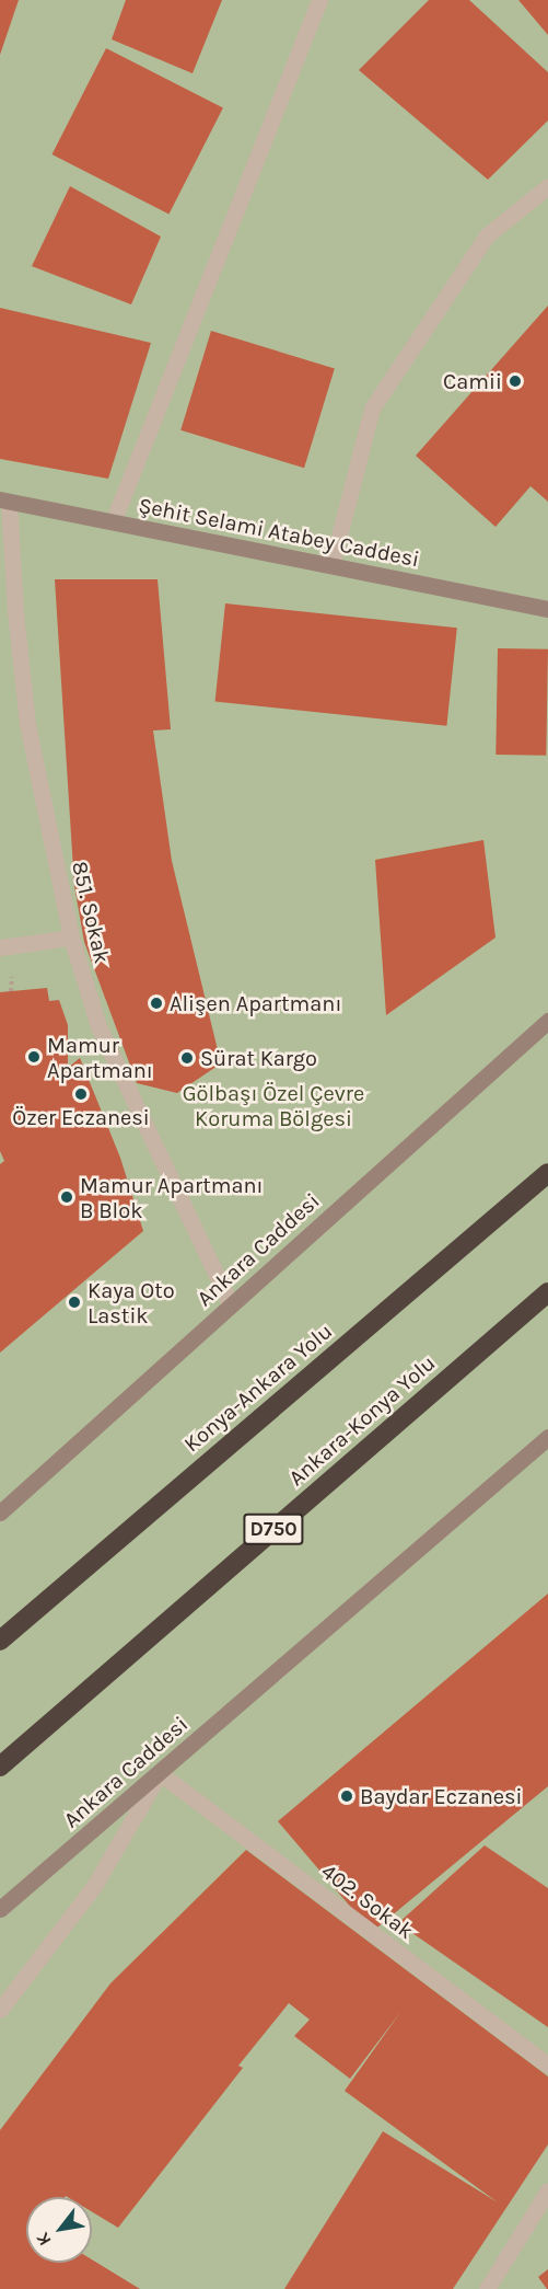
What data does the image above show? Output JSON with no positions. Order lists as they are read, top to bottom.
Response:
{
  "streets": {
    "highway": ["Konya-Ankara Yolu", "Ankara-Konya Yolu", "D750"],
    "street": [
      "Şehit Selami Atabey Caddesi",
      "851. Sokak",
      "Ankara Caddesi",
      "402. Sokak"
    ]
  },
  "crossings": [
    ["Şehit Selami Atabey Caddesi", "851. Sokak"],
    ["851. Sokak", "Ankara Caddesi"],
    ["Ankara Caddesi", "402. Sokak"]
  ],
  "parks": ["Gölbaşı Özel Çevre Koruma Bölgesi"],
  "places": [
    "Camii",
    "Alişen Apartmanı",
    "Mamur Apartmanı",
    "Sürat Kargo",
    "Özer Eczanesi",
    "Mamur Apartmanı B Blok",
    "Kaya Oto Lastik",
    "Baydar Eczanesi"
  ],
  "north": "bottom left"
}
